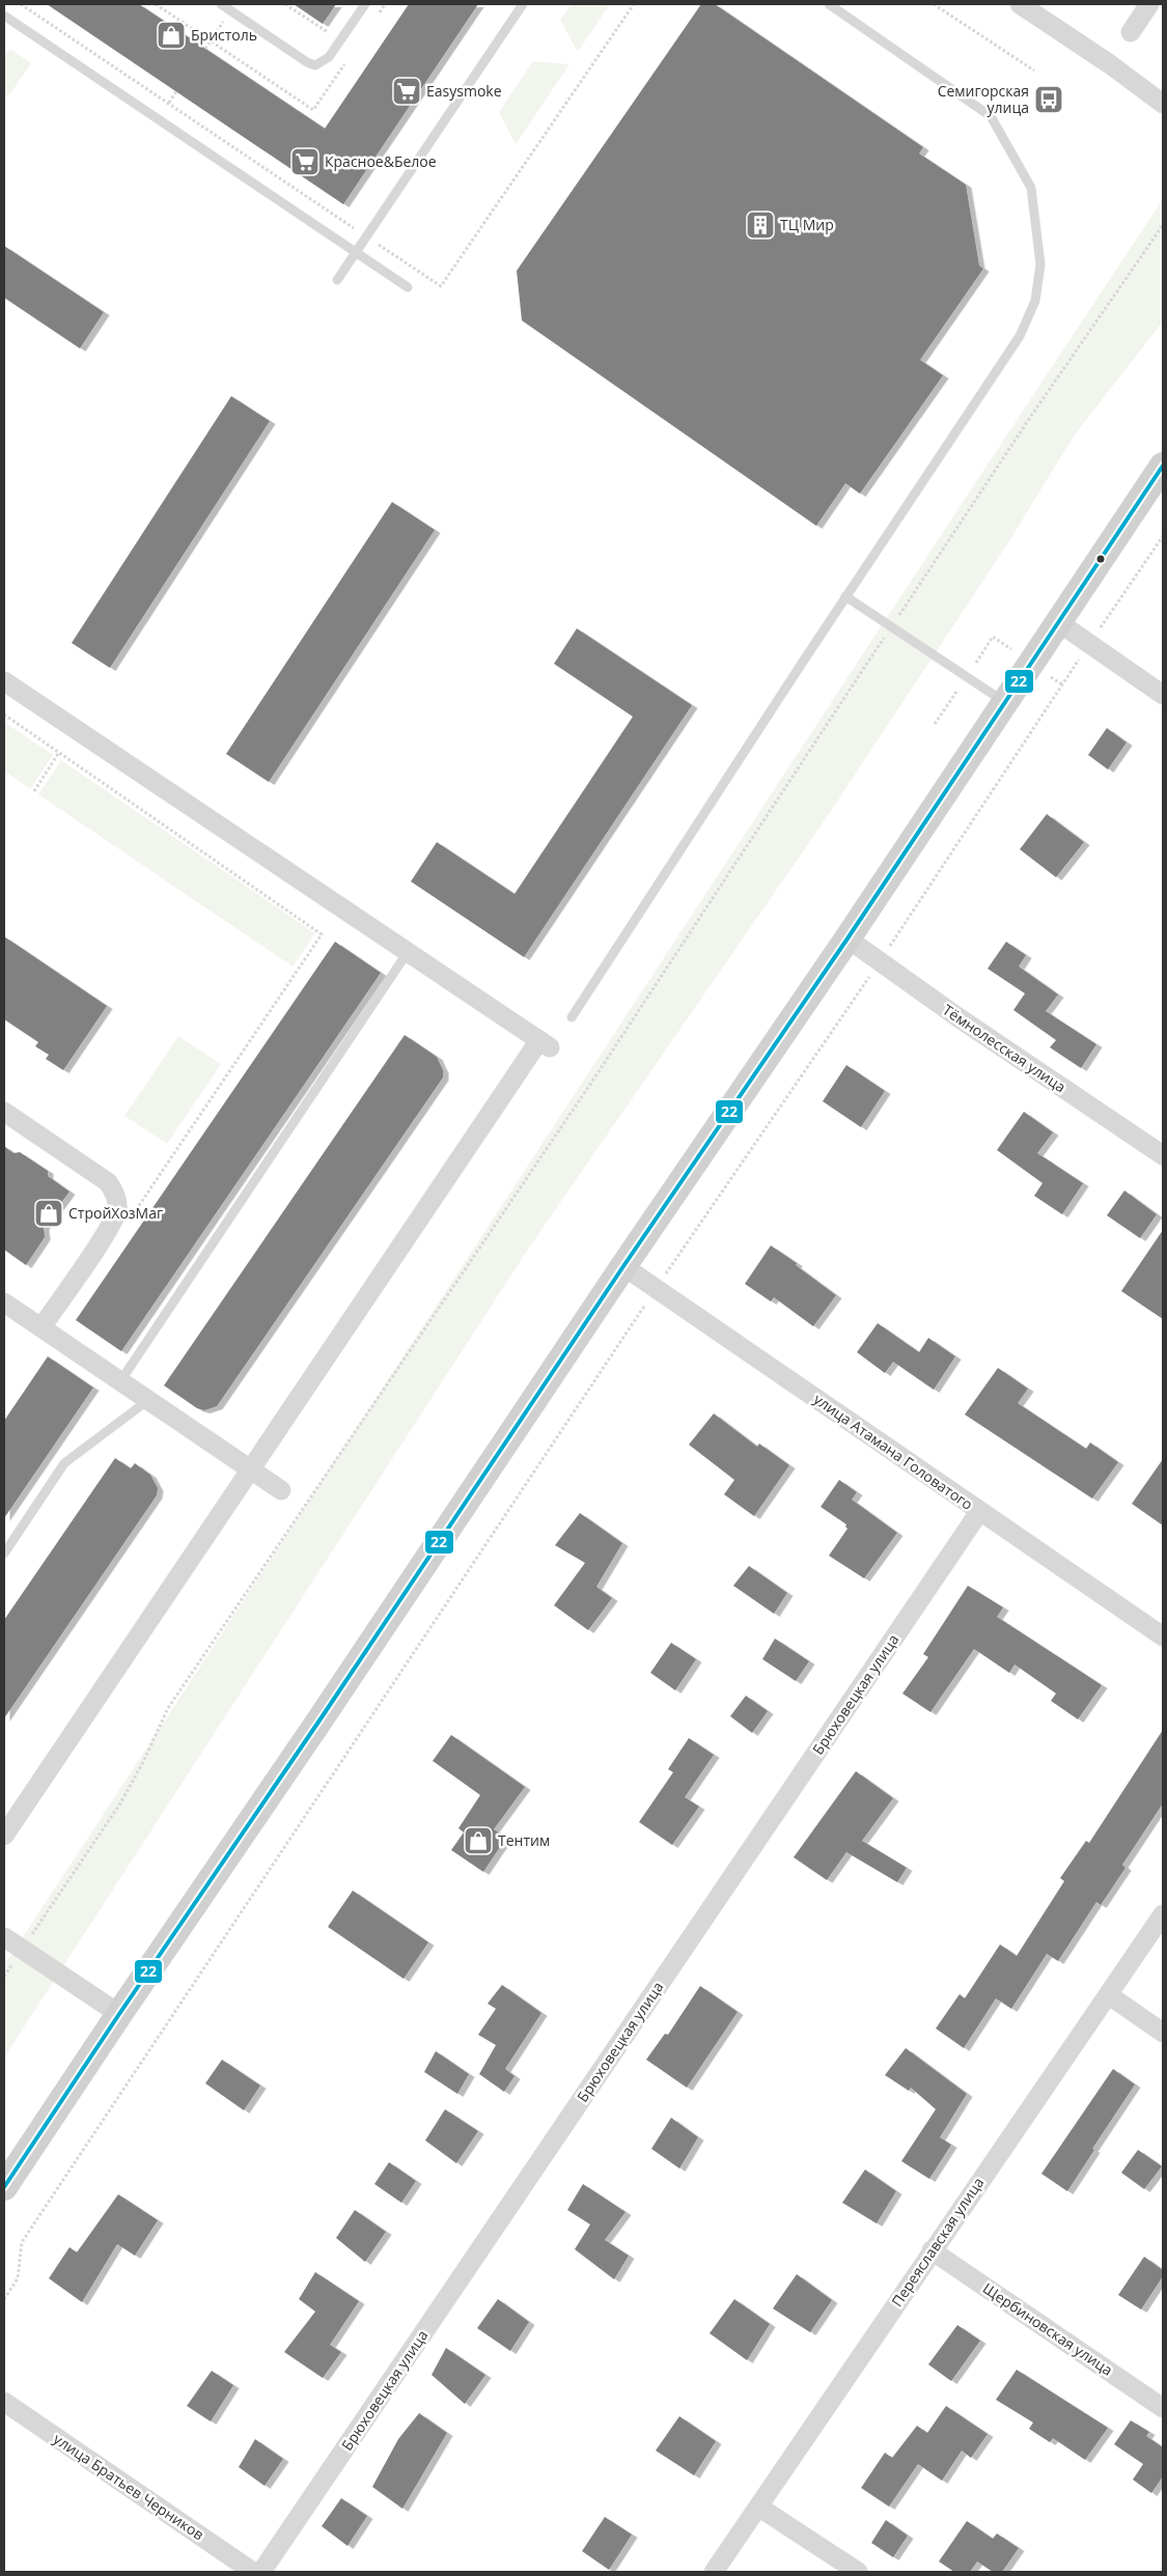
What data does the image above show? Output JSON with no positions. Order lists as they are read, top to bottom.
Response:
{
  "streets": {
    "street": [
      "Тёмнолесская улица",
      "улица Атамана Головатого",
      "Брюховецкая улица",
      "Переяславская улица",
      "Щербиновская улица",
      "улица Братьев Черников"
    ]
  },
  "crossings": [
    ["улица Атамана Головатого", "Брюховецкая улица"],
    ["Переяславская улица", "Щербиновская улица"]
  ],
  "places": {
    "shop": ["Бристоль", "СтройХозМаг", "Тентим"],
    "supermarket": ["Easysmoke", "Красное&Белое"],
    "bus stop": ["Семигорская улица"],
    "building": ["ТЦ Мир"]
  },
  "lines": ["transit line 22"]
}
